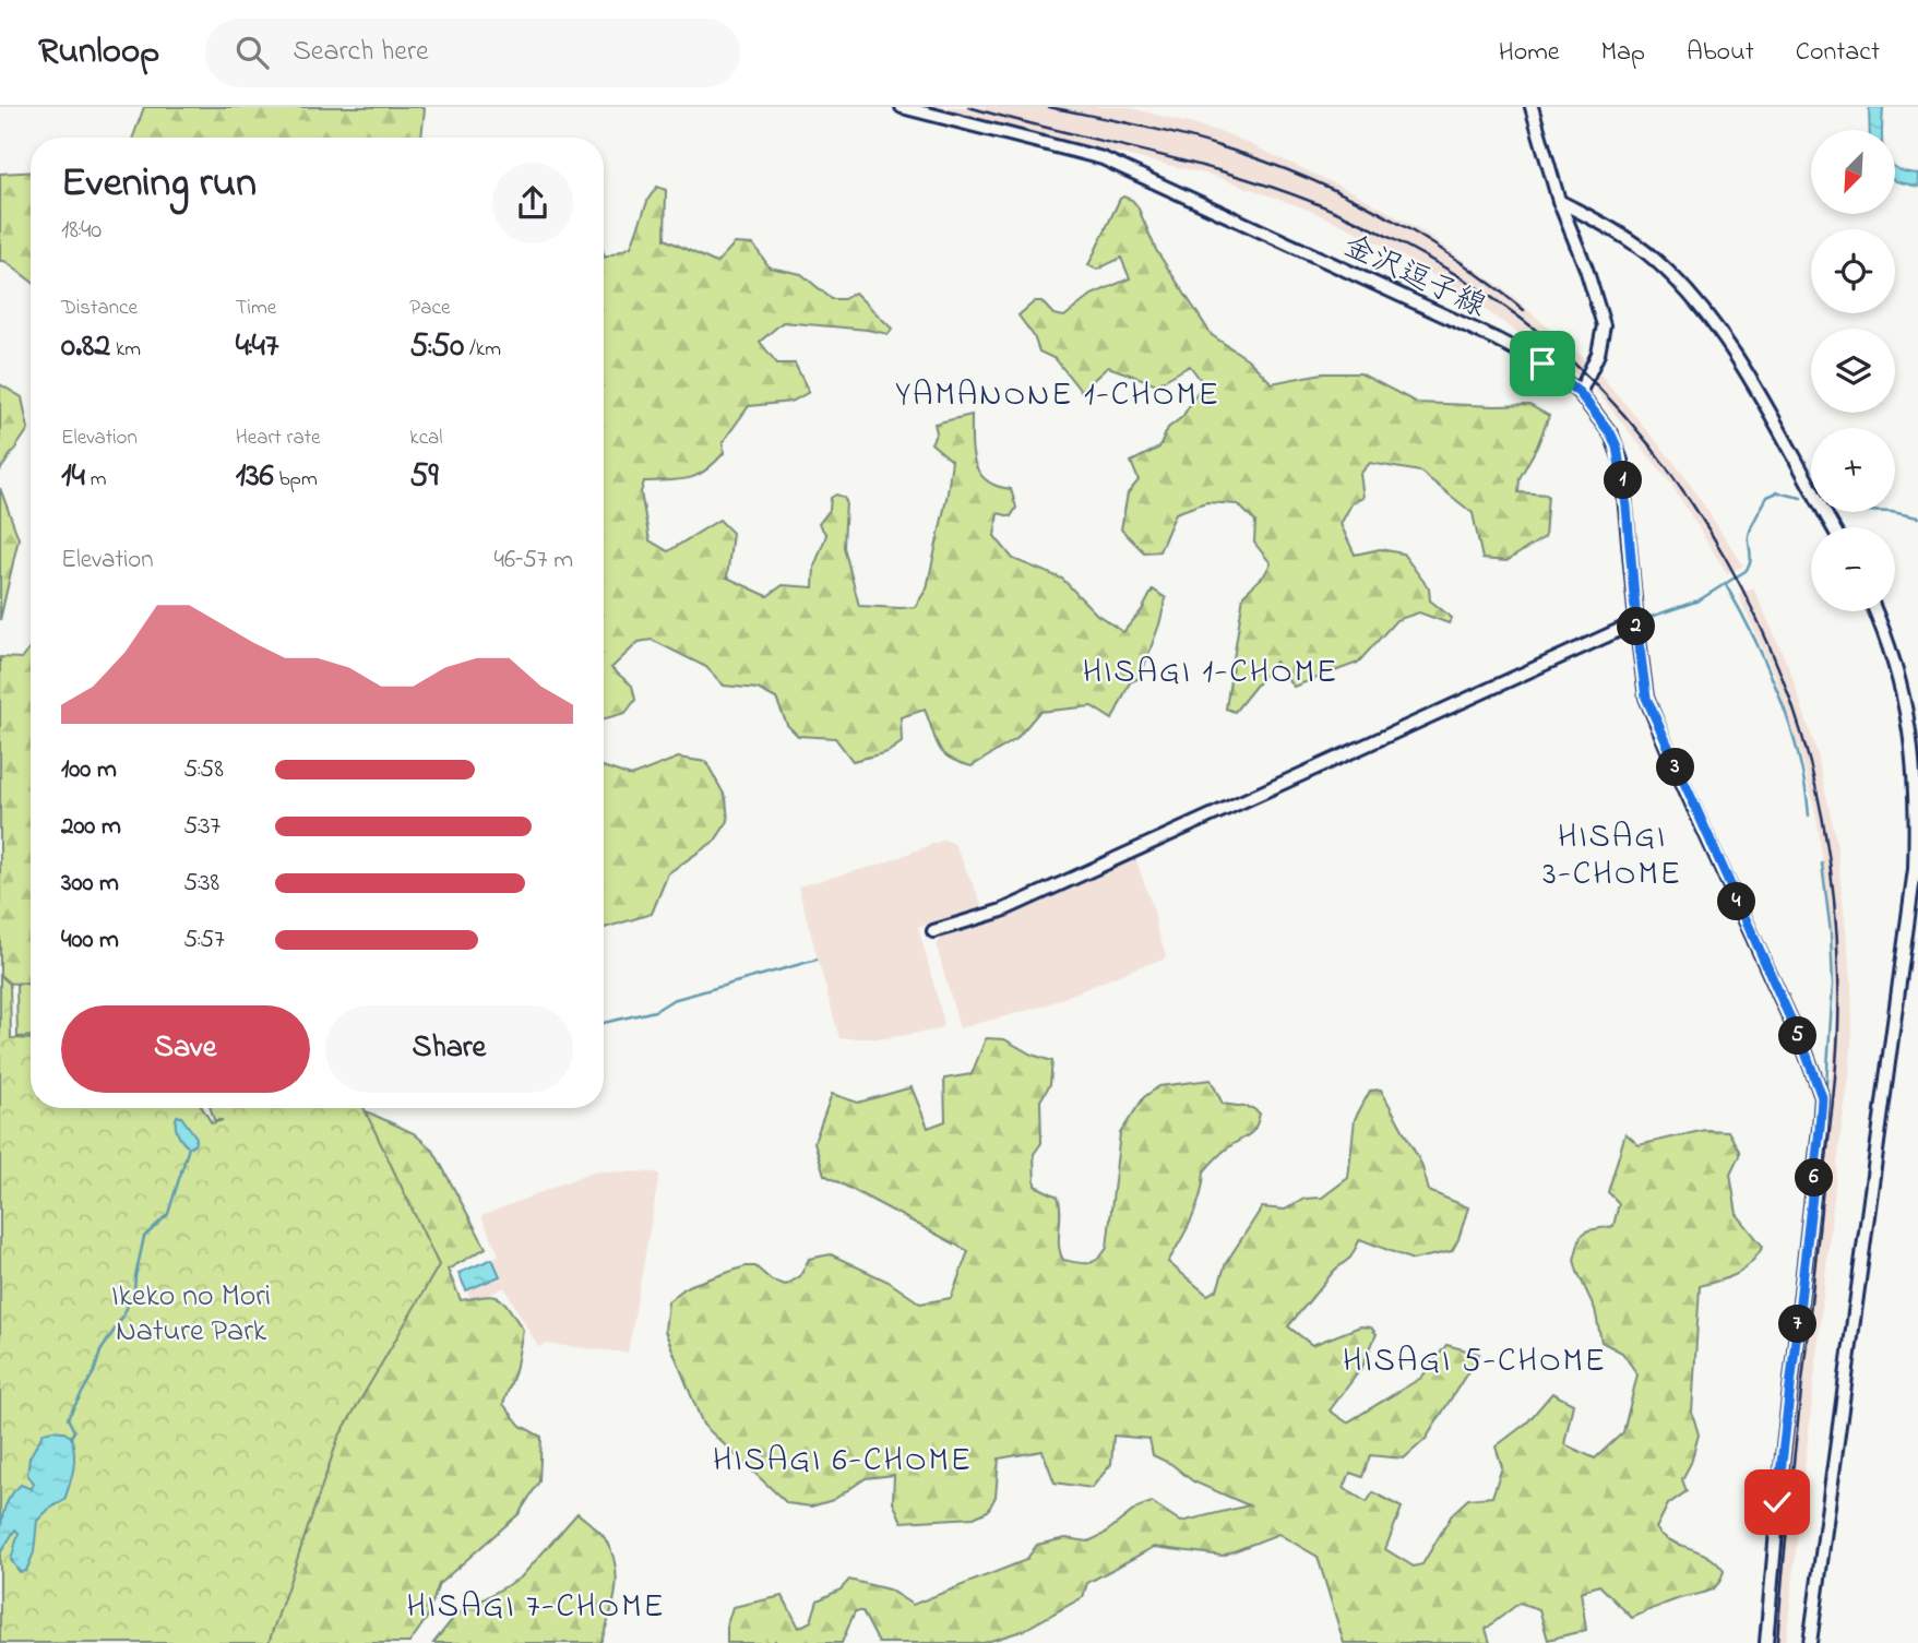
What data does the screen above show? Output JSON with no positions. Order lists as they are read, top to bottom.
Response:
{
  "streets": {
    "main road": ["金沢逗子線"]
  },
  "districts": [
    "YAMANONE 1-CHOME",
    "HISAGI 1-CHOME",
    "HISAGI 3-CHOME",
    "HISAGI 5-CHOME",
    "HISAGI 6-CHOME",
    "HISAGI 7-CHOME"
  ],
  "parks": ["Ikeko no Mori Nature Park"],
  "north": "bottom left",
  "page": {
    "header": "Runloop",
    "search": "Search here",
    "nav": [
      "Home",
      "Map",
      "About",
      "Contact"
    ],
    "map_buttons": ["+", "−"],
    "heading": ["Evening run", "18:40"],
    "stats": [
      ["Distance", "0.82 km"],
      ["Time", "4:47"],
      ["Pace", "5:50 /km"],
      ["Elevation", "14 m"],
      ["Heart rate", "136 bpm"],
      ["kcal", "59"]
    ],
    "pins": [
      "1",
      "2",
      "3",
      "4",
      "5",
      "6",
      "7"
    ],
    "chart": ["Elevation", "46–57 m"],
    "list": [
      {
        "name": "100 m",
        "note": "5:58"
      },
      {
        "name": "200 m",
        "note": "5:37"
      },
      {
        "name": "300 m",
        "note": "5:38"
      },
      {
        "name": "400 m",
        "note": "5:57"
      }
    ],
    "buttons": ["Save", "Share"]
  }
}
